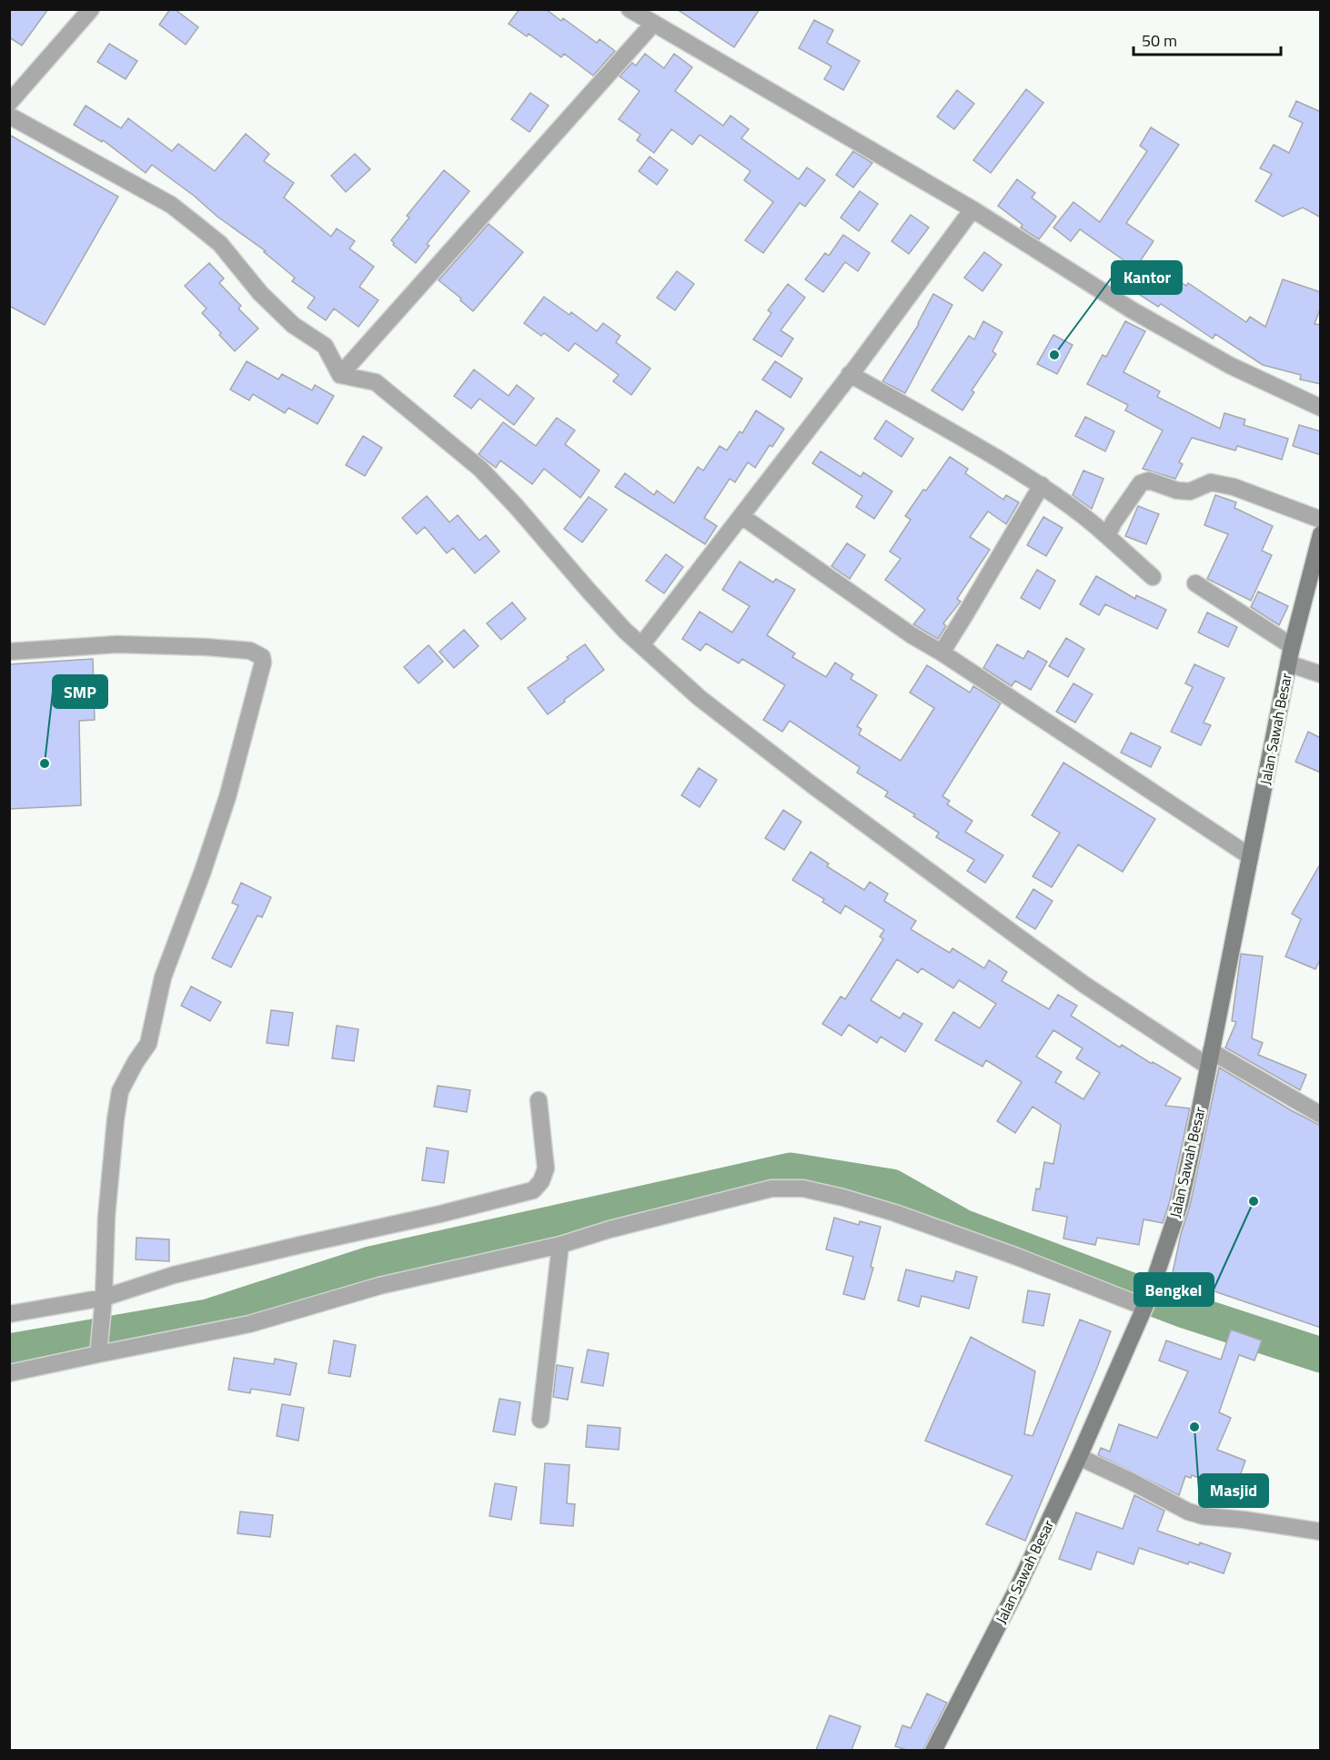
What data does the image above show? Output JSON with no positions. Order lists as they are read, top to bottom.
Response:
{
  "streets": {
    "main road": ["Jalan Sawah Besar"]
  },
  "places": [
    "Kantor",
    "SMP",
    "Bengkel",
    "Masjid"
  ],
  "scale_bar": "50 m"
}
